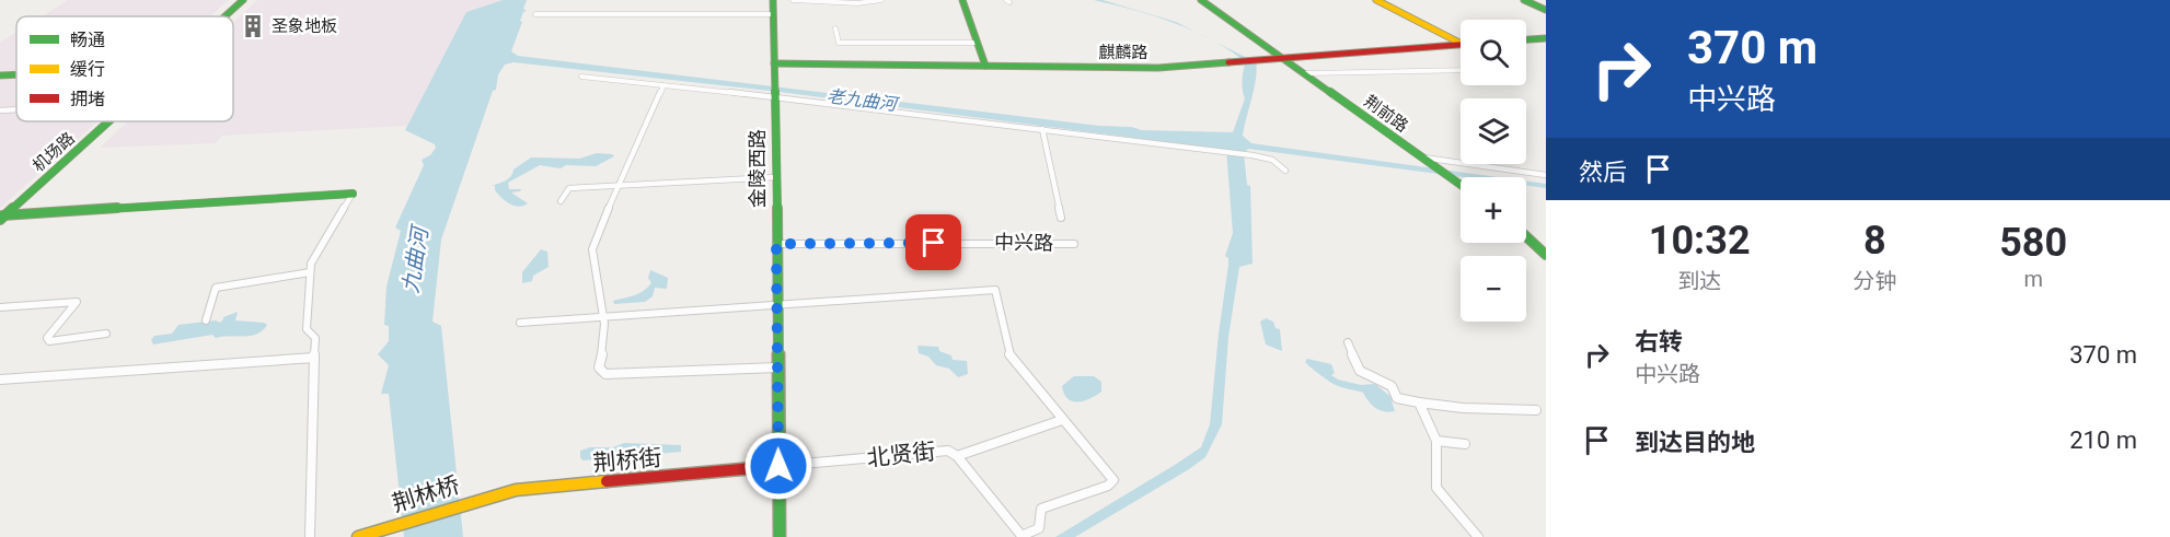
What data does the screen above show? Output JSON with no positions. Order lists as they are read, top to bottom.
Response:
{
  "streets": {
    "street": [
      "麒麟路",
      "荆前路",
      "机场路",
      "金陵西路",
      "中兴路",
      "北贤街",
      "荆桥街",
      "荆林桥"
    ]
  },
  "crossings": [
    ["麒麟路", "荆前路"],
    ["麒麟路", "金陵西路"],
    ["金陵西路", "中兴路"],
    ["金陵西路", "北贤街"],
    ["金陵西路", "荆桥街"],
    ["北贤街", "荆桥街"],
    ["荆桥街", "荆林桥"]
  ],
  "water": ["老九曲河", "九曲河"],
  "places": {
    "building": ["圣象地板"]
  },
  "legend": ["畅通", "缓行", "拥堵"],
  "page": {
    "turn": ["370 m", "中兴路"],
    "map_buttons": ["+", "−"],
    "then": "然后",
    "eta": [
      "10:32",
      "到达",
      "8",
      "分钟",
      "580",
      "m"
    ],
    "list": [
      {
        "name": "右转",
        "note": "中兴路",
        "value": "370 m"
      },
      {
        "name": "到达目的地",
        "value": "210 m"
      }
    ]
  }
}
